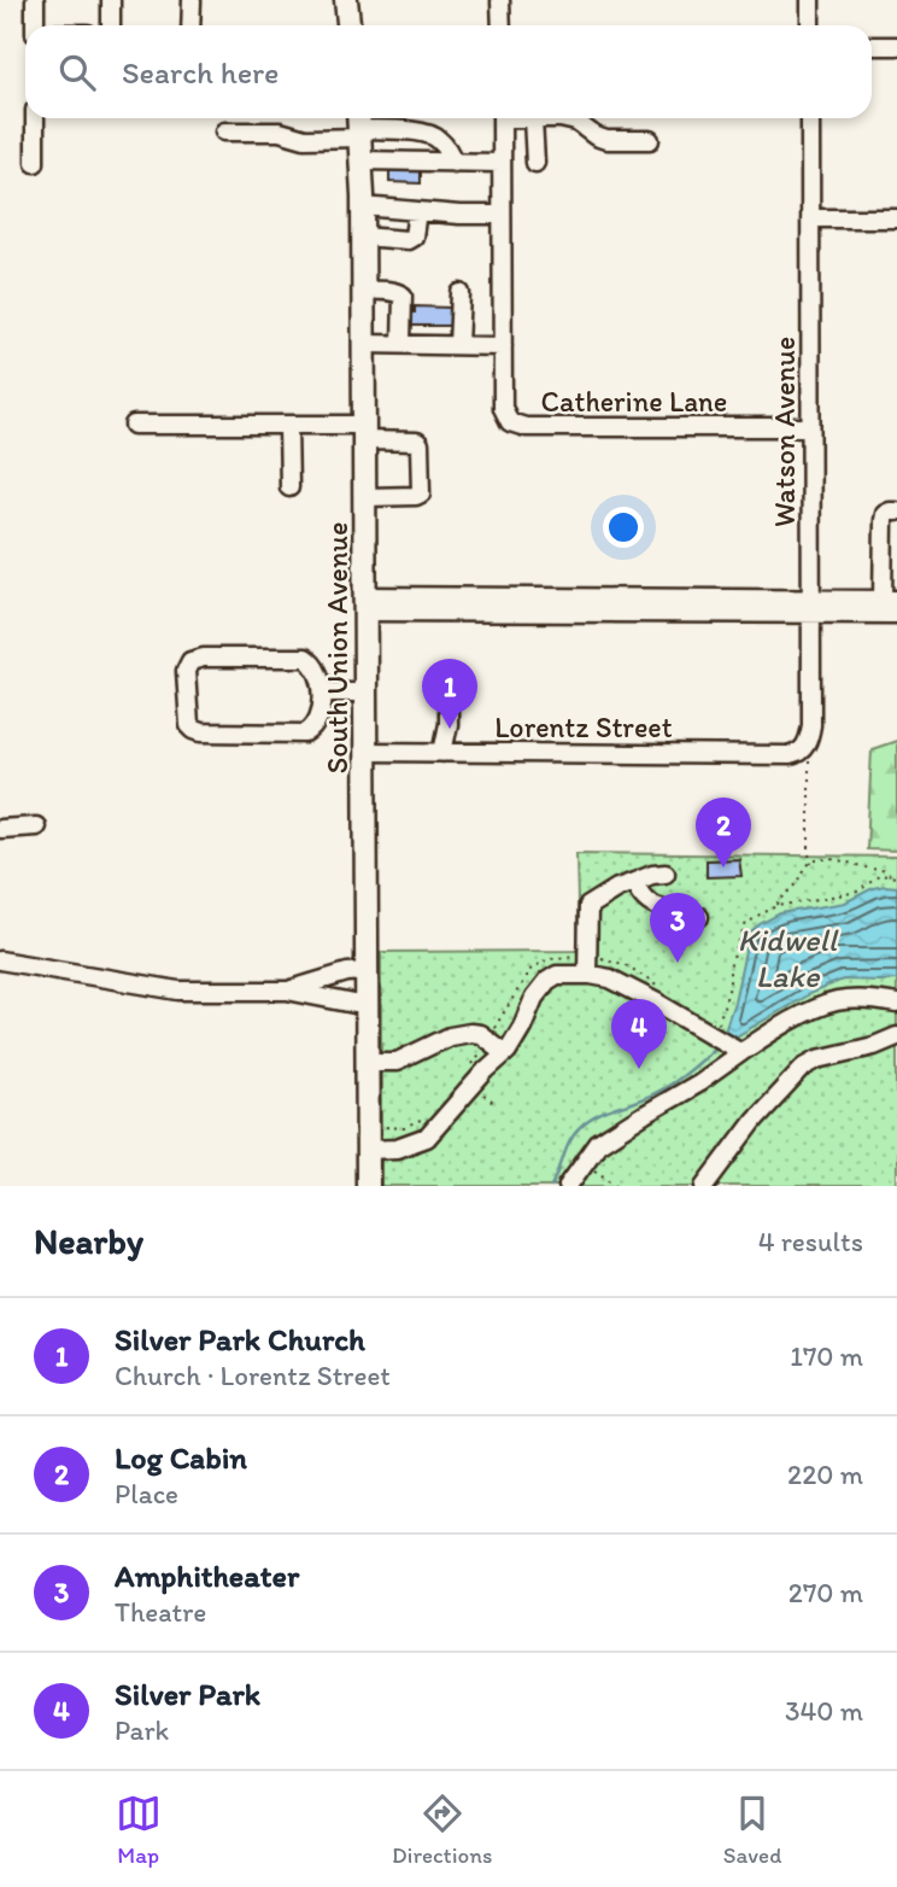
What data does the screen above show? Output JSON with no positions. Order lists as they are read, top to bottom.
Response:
{
  "streets": {
    "main road": ["South Union Avenue"],
    "street": ["Catherine Lane", "Watson Avenue", "Lorentz Street"]
  },
  "crossings": [
    ["Catherine Lane", "Watson Avenue"],
    ["Watson Avenue", "Lorentz Street"],
    ["South Union Avenue", "Lorentz Street"]
  ],
  "water": ["Kidwell Lake"],
  "page": {
    "search": "Search here",
    "pins": [
      "1",
      "2",
      "3",
      "4"
    ],
    "heading": ["Nearby", "4 results"],
    "list": [
      {
        "mark": "1",
        "name": "Silver Park Church",
        "note": "Church · Lorentz Street",
        "value": "170 m"
      },
      {
        "mark": "2",
        "name": "Log Cabin",
        "note": "Place",
        "value": "220 m"
      },
      {
        "mark": "3",
        "name": "Amphitheater",
        "note": "Theatre",
        "value": "270 m"
      },
      {
        "mark": "4",
        "name": "Silver Park",
        "note": "Park",
        "value": "340 m"
      }
    ],
    "nav": ["Map", "Directions", "Saved"]
  }
}
